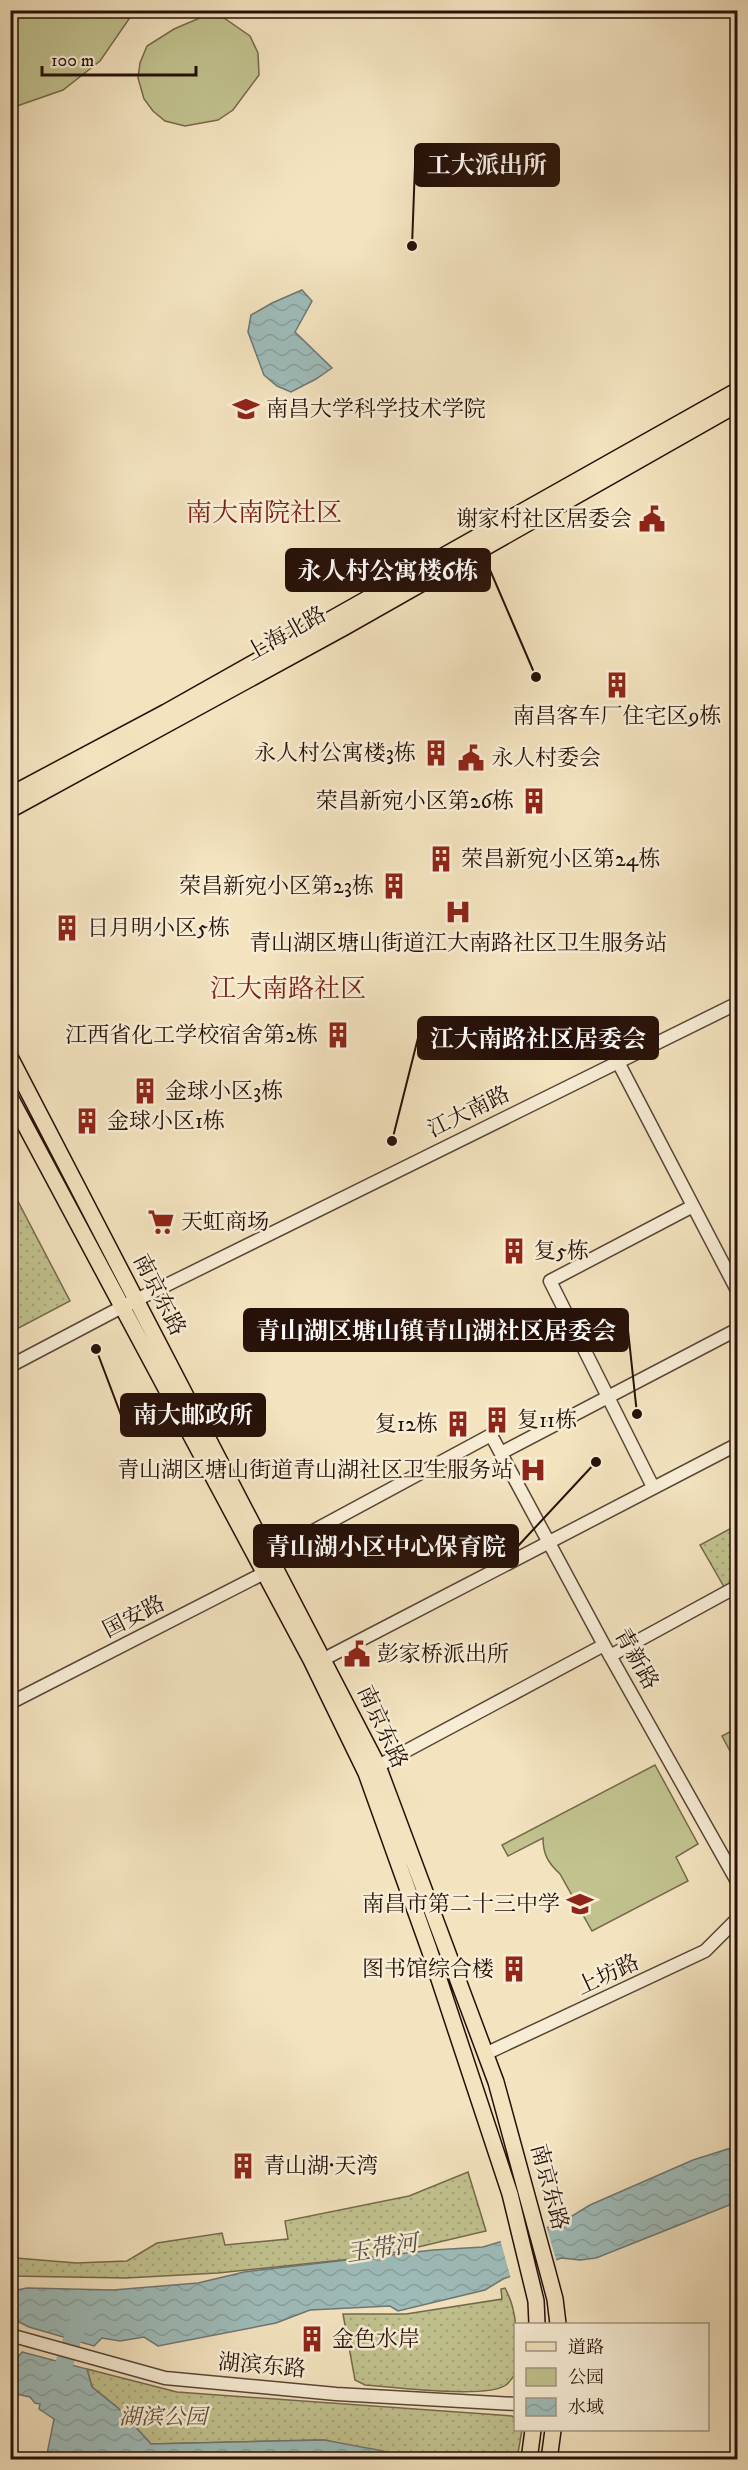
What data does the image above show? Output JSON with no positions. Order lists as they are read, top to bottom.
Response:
{
  "streets": {
    "main road": ["上海北路", "南京东路"],
    "street": [
      "江大南路",
      "国安路",
      "青新路",
      "上坊路",
      "湖滨东路"
    ]
  },
  "crossings": [
    ["江大南路", "南京东路"],
    ["南京东路", "国安路"],
    ["南京东路", "上坊路"],
    ["国安路", "青新路"]
  ],
  "districts": ["南大南院社区", "江大南路社区"],
  "water": ["玉带河"],
  "parks": ["湖滨公园"],
  "places": {
    "other": [
      "工大派出所",
      "永人村公寓楼6栋",
      "江大南路社区居委会",
      "南大邮政所",
      "青山湖区塘山镇青山湖社区居委会",
      "青山湖小区中心保育院"
    ],
    "school or university": ["南昌大学科学技术学院", "南昌市第二十三中学"],
    "public building": ["谢家村社区居委会", "永人村委会", "彭家桥派出所"],
    "building": [
      "南昌客车厂住宅区9栋",
      "永人村公寓楼3栋",
      "荣昌新宛小区第26栋",
      "荣昌新宛小区第24栋",
      "荣昌新宛小区第23栋",
      "日月明小区5栋",
      "江西省化工学校宿舍第2栋",
      "金球小区3栋",
      "金球小区1栋",
      "复5栋",
      "复11栋",
      "复12栋",
      "图书馆综合楼",
      "青山湖·天湾",
      "金色水岸"
    ],
    "hospital": ["青山湖区塘山街道江大南路社区卫生服务站", "青山湖区塘山街道青山湖社区卫生服务站"],
    "supermarket": ["天虹商场"]
  },
  "legend": ["道路", "公园", "水域"],
  "scale_bar": "100 m"
}
